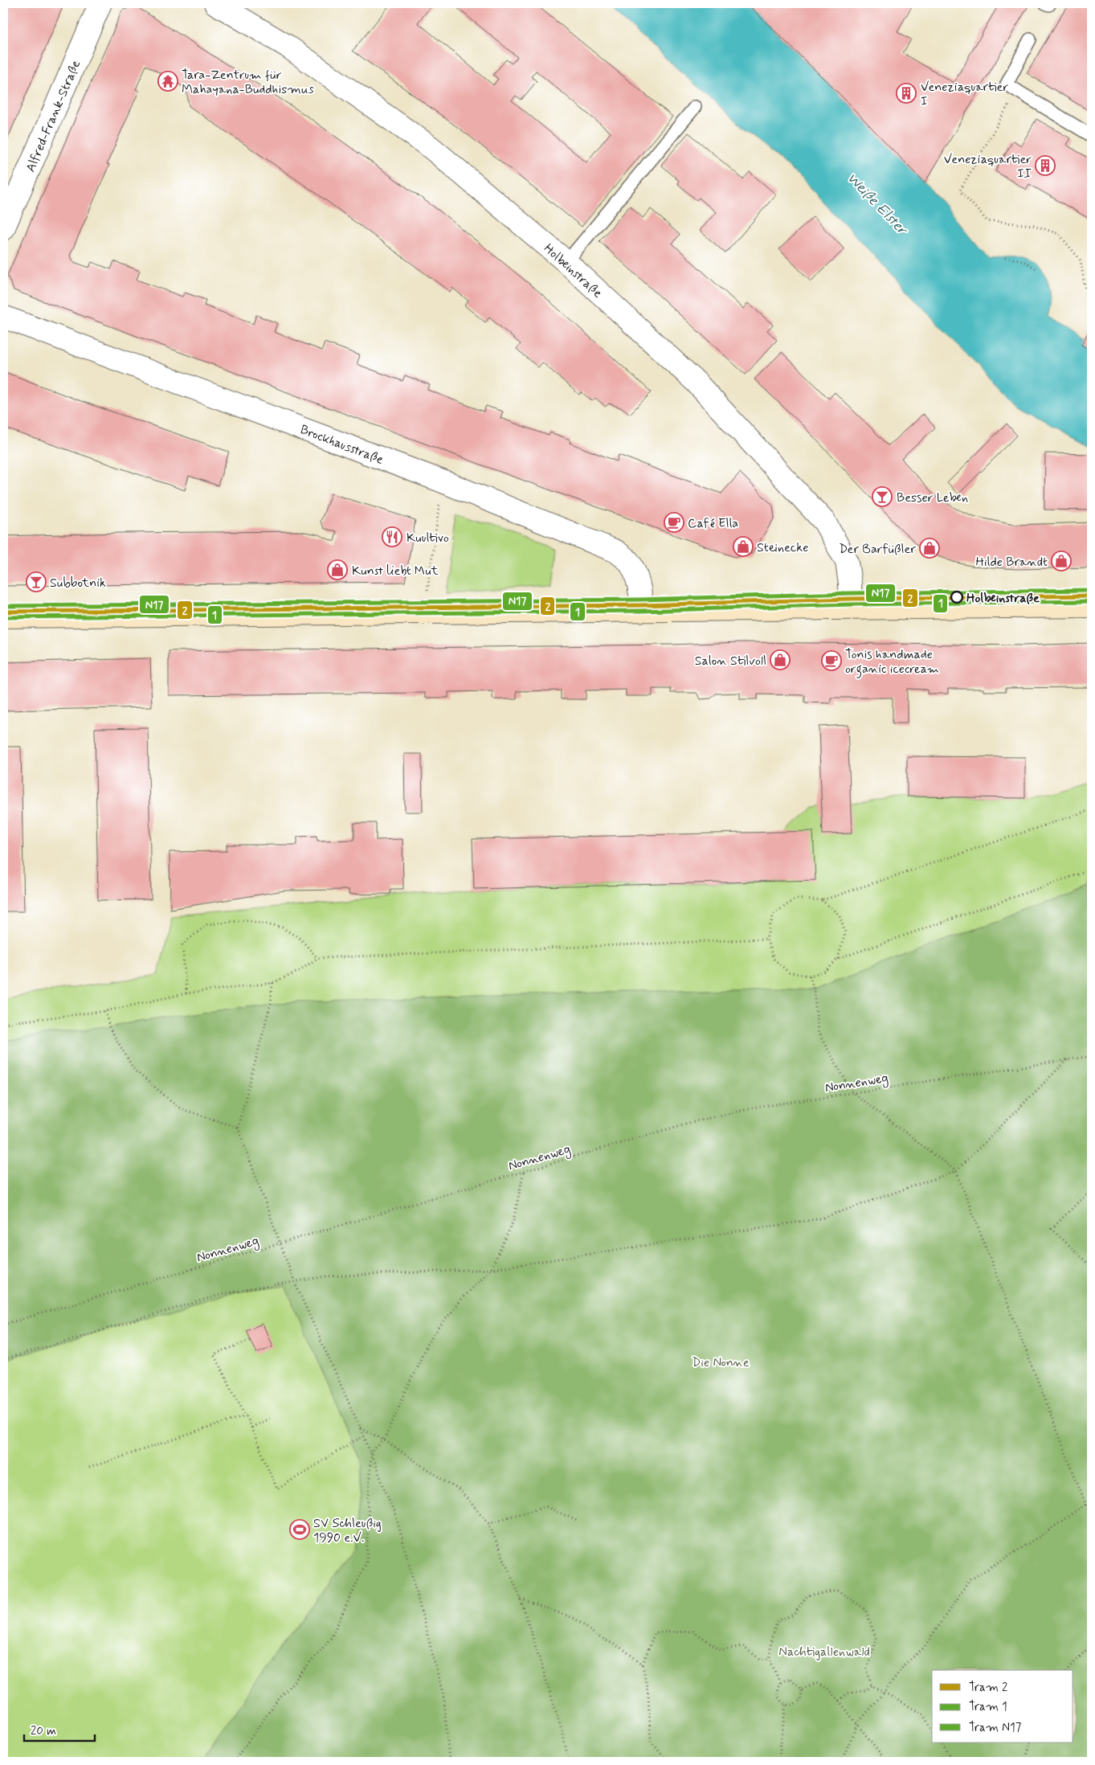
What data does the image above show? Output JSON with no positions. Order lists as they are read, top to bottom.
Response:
{
  "streets": {
    "street": ["Alfred-Frank-Straße", "Holbeinstraße", "Brockhausstraße"],
    "path": ["Nonnenweg"]
  },
  "water": ["Weiße Elster"],
  "parks": ["Die Nonne", "Nachtigallenwald"],
  "places": {
    "temple": ["Tara-Zentrum für Mahayana-Buddhismus"],
    "building": ["Veneziaquartier I", "Veneziaquartier II"],
    "bar": ["Besser Leben", "Subbotnik"],
    "cafe": ["Café Ella", "Tonis handmade organic icecream"],
    "restaurant": ["Kuultivo"],
    "shop": [
      "Steinecke",
      "Der Barfüßler",
      "Hilde Brandt",
      "Kunst liebt Mut",
      "Salon Stilvoll"
    ],
    "other": ["Holbeinstraße"],
    "sports": ["SV Schleußig 1990 e.V."]
  },
  "lines": ["tram line N17", "tram line 2", "tram line 1"],
  "legend": ["Tram 2", "Tram 1", "Tram N17"],
  "scale_bar": "20 m"
}
